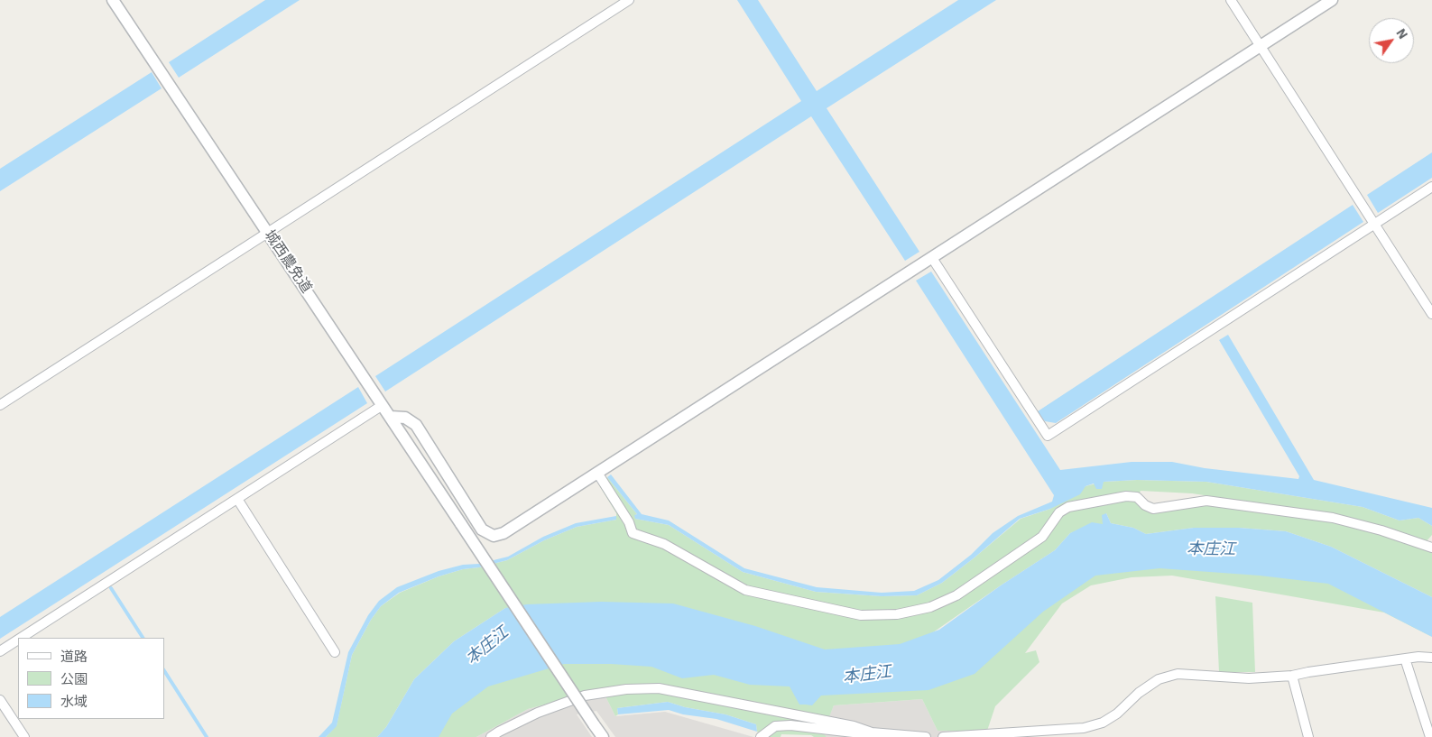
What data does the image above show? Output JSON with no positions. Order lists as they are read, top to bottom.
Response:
{
  "streets": {
    "street": ["城西農免道"]
  },
  "water": ["本庄江"],
  "legend": ["道路", "公園", "水域"],
  "north": "top right"
}
